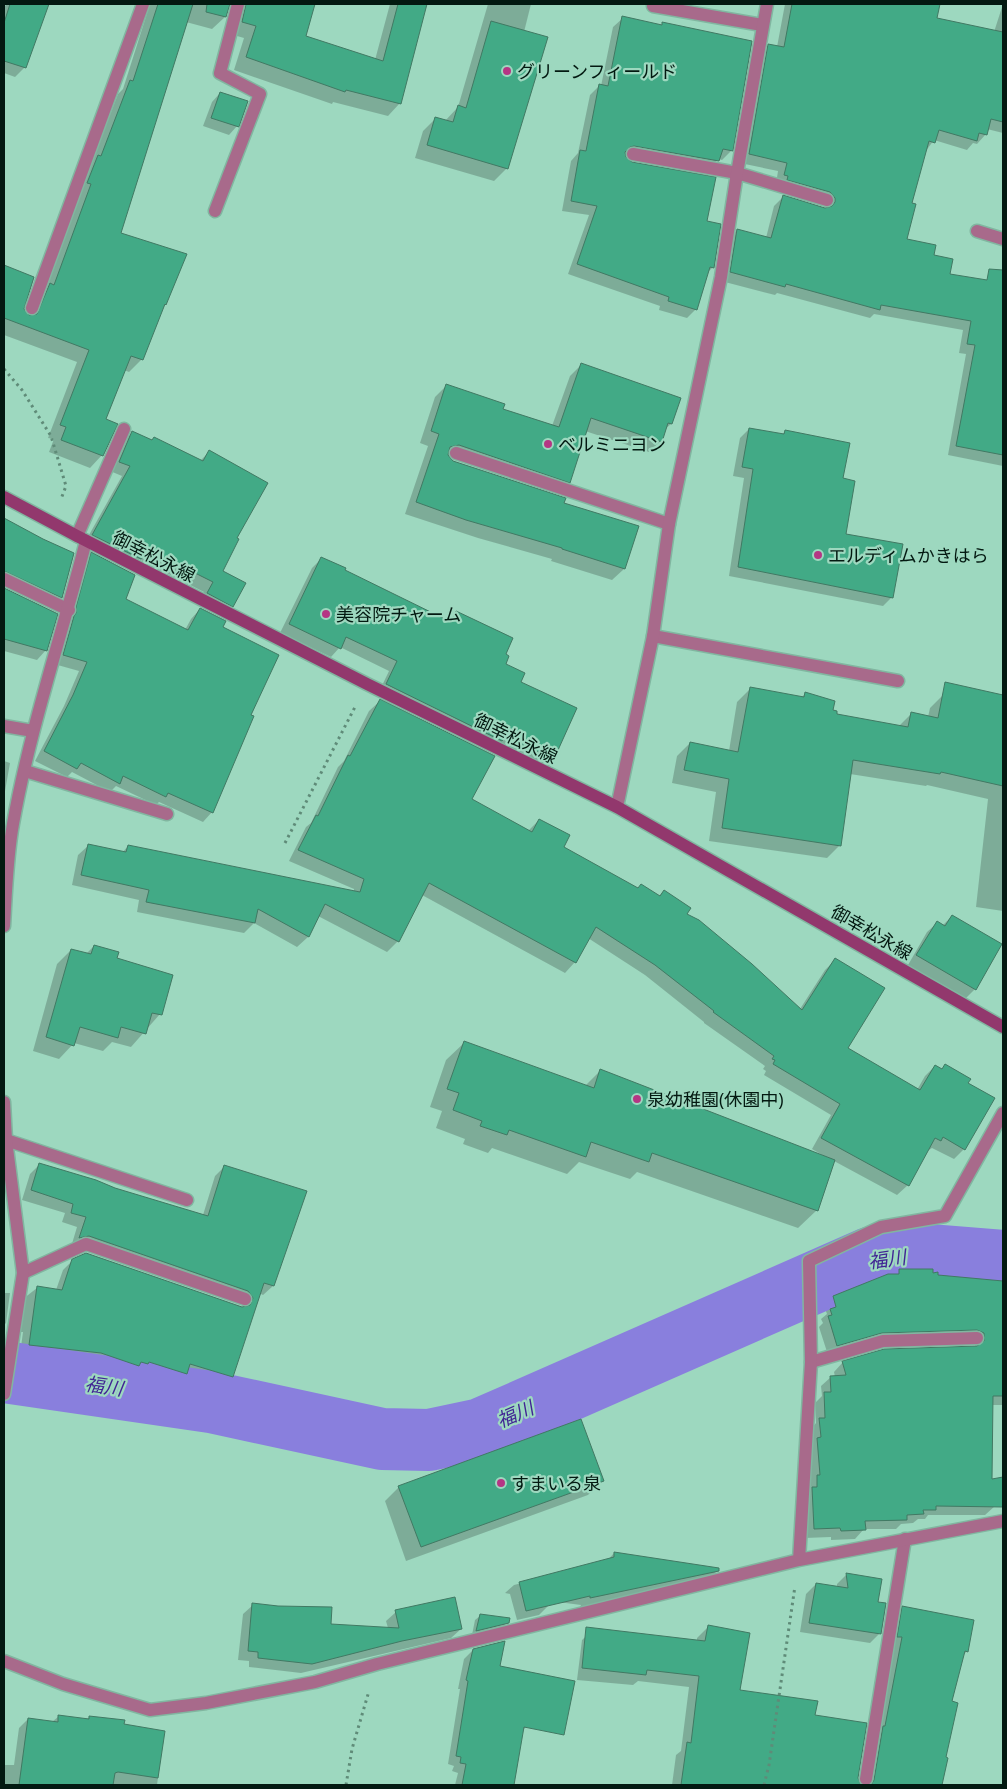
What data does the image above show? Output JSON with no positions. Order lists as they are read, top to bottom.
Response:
{
  "streets": {
    "main road": ["御幸松永線"]
  },
  "water": ["福川"],
  "places": [
    "グリーンフィールド",
    "ベルミニヨン",
    "エルディムかきはら",
    "美容院チャーム",
    "泉幼稚園(休園中)",
    "すまいる泉"
  ]
}
